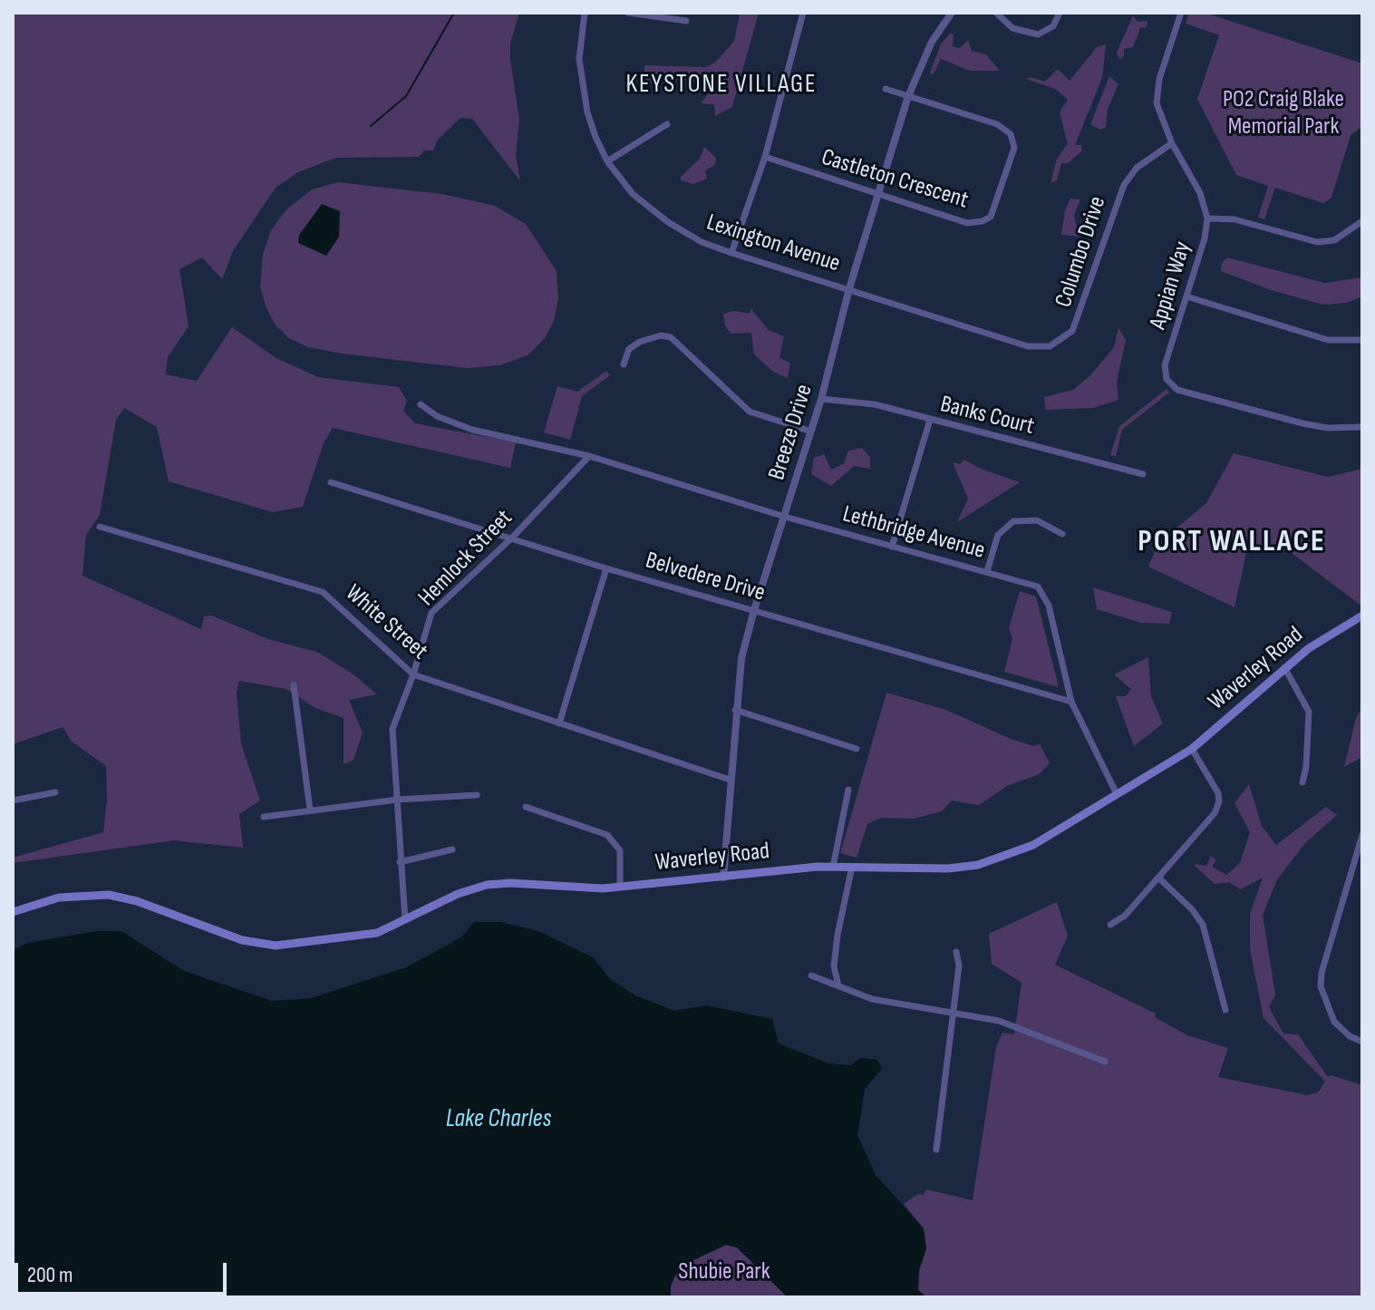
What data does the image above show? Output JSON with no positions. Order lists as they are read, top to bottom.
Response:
{
  "streets": {
    "main road": ["Waverley Road"],
    "street": [
      "Castleton Crescent",
      "Lexington Avenue",
      "Columbo Drive",
      "Appian Way",
      "Banks Court",
      "Breeze Drive",
      "Lethbridge Avenue",
      "Hemlock Street",
      "Belvedere Drive",
      "White Street"
    ]
  },
  "crossings": [
    ["Castleton Crescent", "Breeze Drive"],
    ["Lexington Avenue", "Columbo Drive"],
    ["Lexington Avenue", "Breeze Drive"],
    ["Columbo Drive", "Appian Way"],
    ["Columbo Drive", "Breeze Drive"],
    ["Banks Court", "Breeze Drive"],
    ["Breeze Drive", "Lethbridge Avenue"],
    ["Breeze Drive", "Belvedere Drive"],
    ["Breeze Drive", "White Street"],
    ["Breeze Drive", "Waverley Road"],
    ["Lethbridge Avenue", "Hemlock Street"],
    ["Lethbridge Avenue", "Belvedere Drive"],
    ["Lethbridge Avenue", "Waverley Road"],
    ["Hemlock Street", "Belvedere Drive"],
    ["Hemlock Street", "White Street"],
    ["Hemlock Street", "Waverley Road"]
  ],
  "districts": ["KEYSTONE VILLAGE", "PORT WALLACE"],
  "water": ["Lake Charles"],
  "parks": ["PO2 Craig Blake Memorial Park", "Shubie Park"],
  "scale_bar": "200 m"
}
